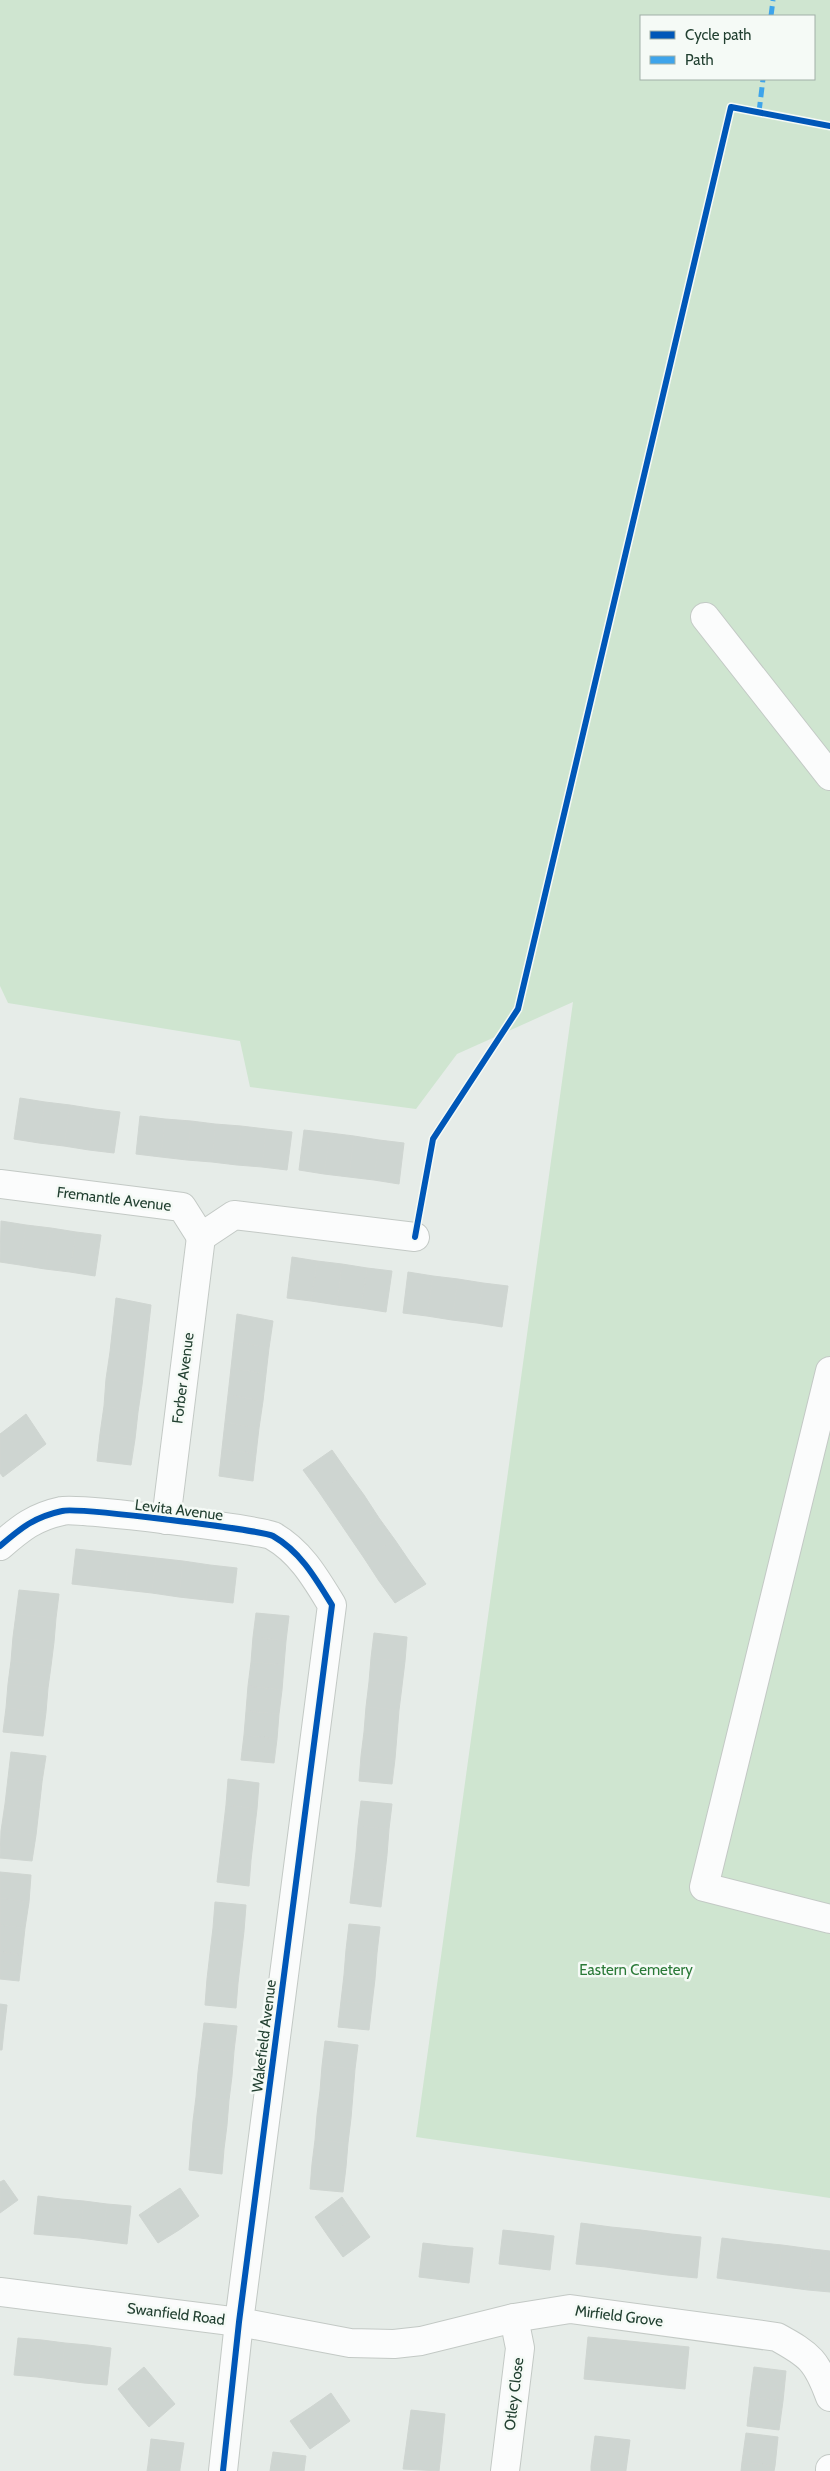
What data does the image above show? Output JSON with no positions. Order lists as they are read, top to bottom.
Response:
{
  "streets": {
    "street": [
      "Fremantle Avenue",
      "Forber Avenue",
      "Levita Avenue",
      "Wakefield Avenue",
      "Swanfield Road",
      "Mirfield Grove",
      "Otley Close"
    ]
  },
  "crossings": [
    ["Fremantle Avenue", "Forber Avenue"],
    ["Forber Avenue", "Levita Avenue"],
    ["Levita Avenue", "Wakefield Avenue"],
    ["Wakefield Avenue", "Swanfield Road"],
    ["Swanfield Road", "Mirfield Grove"],
    ["Mirfield Grove", "Otley Close"]
  ],
  "parks": ["Eastern Cemetery"],
  "legend": ["Cycle path", "Path"]
}
